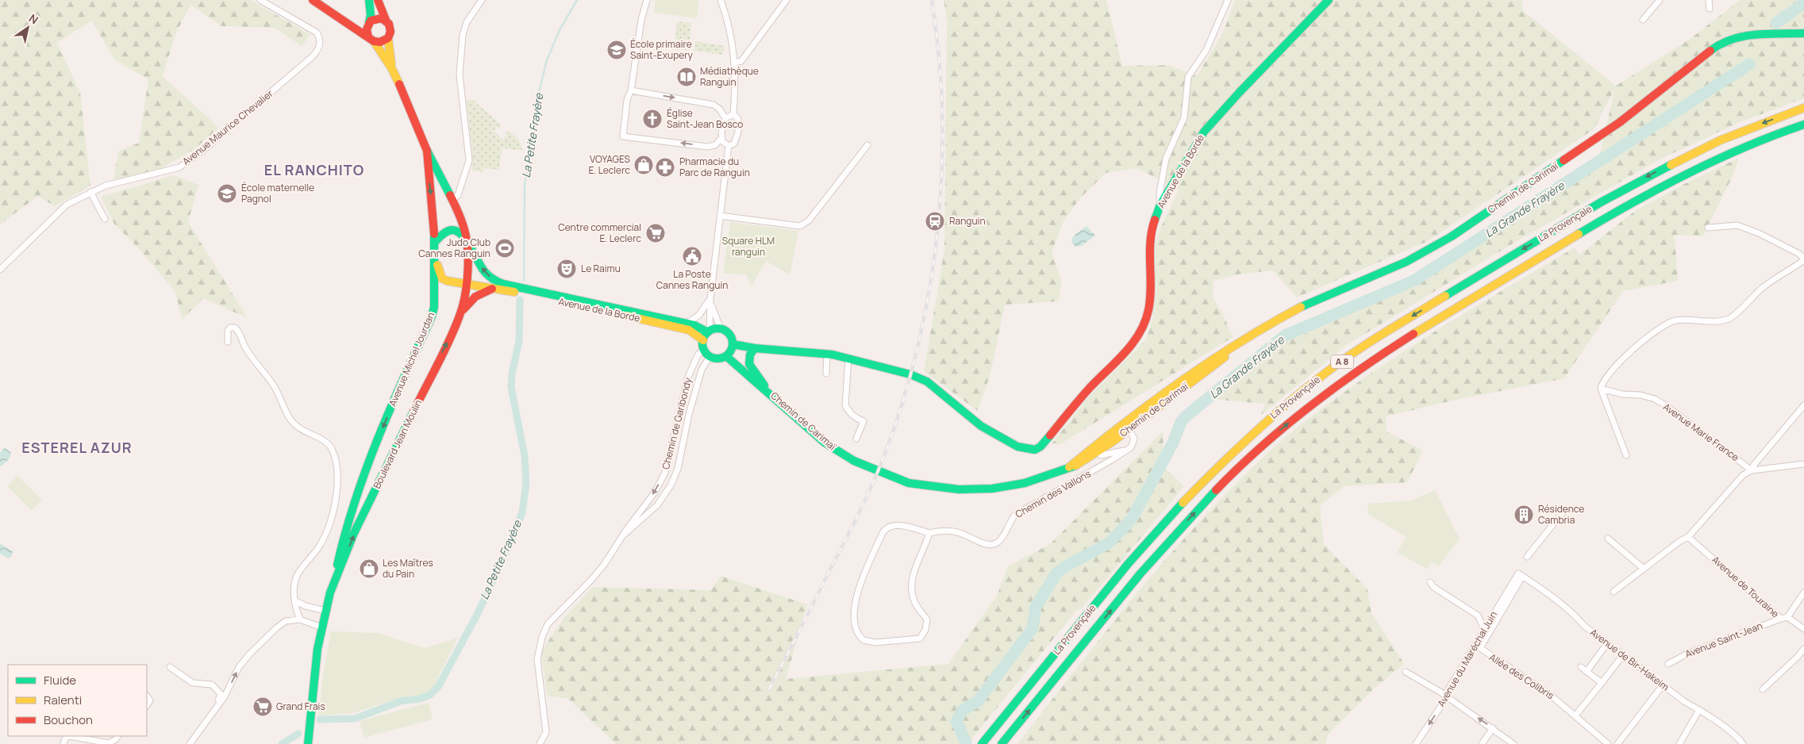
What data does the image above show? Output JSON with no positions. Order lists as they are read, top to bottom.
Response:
{
  "streets": {
    "main road": [
      "Avenue de la Borde",
      "Chemin de Carimaï",
      "La Provençale",
      "Avenue Michel Jourdan",
      "A 8",
      "Boulevard Jean Moulin"
    ],
    "street": [
      "Avenue Maurice Chevalier",
      "Chemin de Garibondy",
      "Avenue Marie France",
      "Chemin des Vallons",
      "Avenue de Touraine",
      "Avenue Saint-Jean",
      "Avenue du Maréchal Juin",
      "Avenue de Bir-Hakeim",
      "Allée des Colibris"
    ]
  },
  "crossings": [
    ["Avenue de la Borde", "Chemin de Carimaï"],
    ["Avenue de la Borde", "Avenue Michel Jourdan"],
    ["Avenue de la Borde", "Chemin de Garibondy"],
    ["Avenue de la Borde", "Boulevard Jean Moulin"],
    ["Chemin de Carimaï", "Chemin de Garibondy"],
    ["Chemin de Carimaï", "Chemin des Vallons"],
    ["Avenue Michel Jourdan", "Boulevard Jean Moulin"],
    ["Avenue de Touraine", "Avenue Saint-Jean"],
    ["Avenue du Maréchal Juin", "Avenue de Bir-Hakeim"],
    ["Avenue du Maréchal Juin", "Allée des Colibris"],
    ["Avenue de Bir-Hakeim", "Allée des Colibris"]
  ],
  "one_way": ["Avenue Michel Jourdan", "Boulevard Jean Moulin"],
  "districts": ["EL RANCHITO", "ESTEREL AZUR"],
  "water": ["La Petite Frayère", "La Grande Frayère"],
  "parks": ["Square HLM ranguin"],
  "places": {
    "school or university": ["École primaire Saint-Exupery", "École maternelle Pagnol"],
    "library": ["Médiathèque Ranguin"],
    "church": ["Église Saint-Jean Bosco"],
    "shop": ["VOYAGES E. Leclerc", "Les Maîtres du Pain"],
    "pharmacy": ["Pharmacie du Parc de Ranguin"],
    "station": ["Ranguin"],
    "supermarket": ["Centre commercial E. Leclerc", "Grand Frais"],
    "sports": ["Judo Club Cannes Ranguin"],
    "public building": ["La Poste Cannes Ranguin"],
    "theatre": ["Le Raimu"],
    "building": ["Résidence Cambria"]
  },
  "legend": ["Fluide", "Ralenti", "Bouchon"],
  "north": "top right"
}
